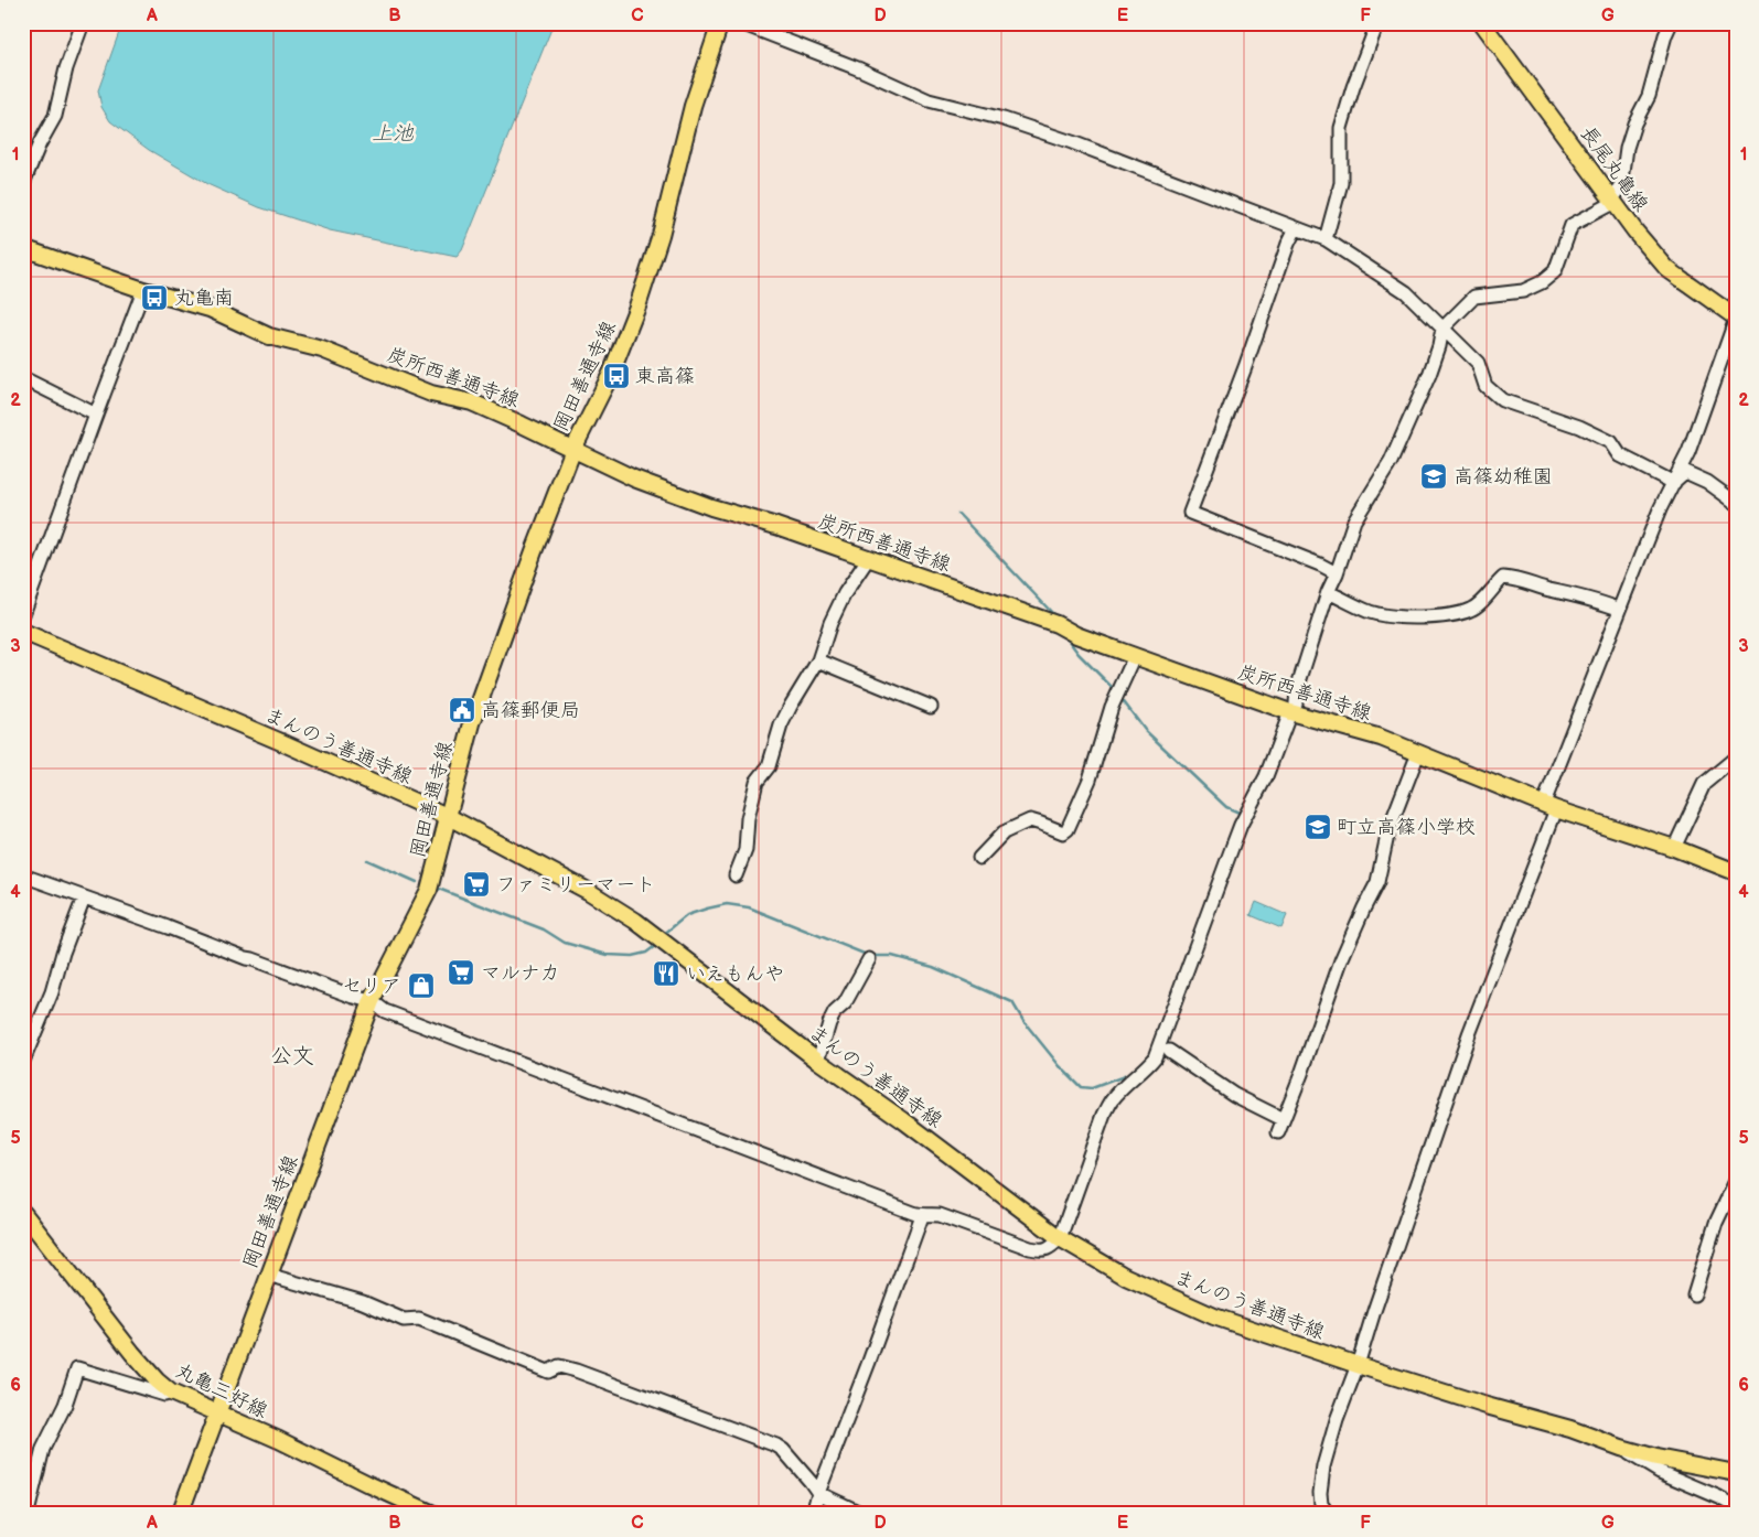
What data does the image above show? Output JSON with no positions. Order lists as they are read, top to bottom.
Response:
{
  "streets": {
    "main road": [
      "長尾丸亀線",
      "岡田善通寺線",
      "炭所西善通寺線",
      "まんのう善通寺線",
      "丸亀三好線"
    ]
  },
  "crossings": [
    ["岡田善通寺線", "炭所西善通寺線"],
    ["岡田善通寺線", "まんのう善通寺線"],
    ["岡田善通寺線", "丸亀三好線"]
  ],
  "districts": ["公文"],
  "water": ["上池"],
  "places": {
    "bus stop": ["丸亀南", "東高篠"],
    "school or university": ["高篠幼稚園", "町立高篠小学校"],
    "public building": ["高篠郵便局"],
    "supermarket": ["ファミリーマート", "マルナカ"],
    "restaurant": ["いえもんや"],
    "shop": ["セリア"]
  },
  "grid": {
    "columns": [
      "A",
      "B",
      "C",
      "D",
      "E",
      "F",
      "G"
    ],
    "rows": [
      "1",
      "2",
      "3",
      "4",
      "5",
      "6"
    ]
  }
}
